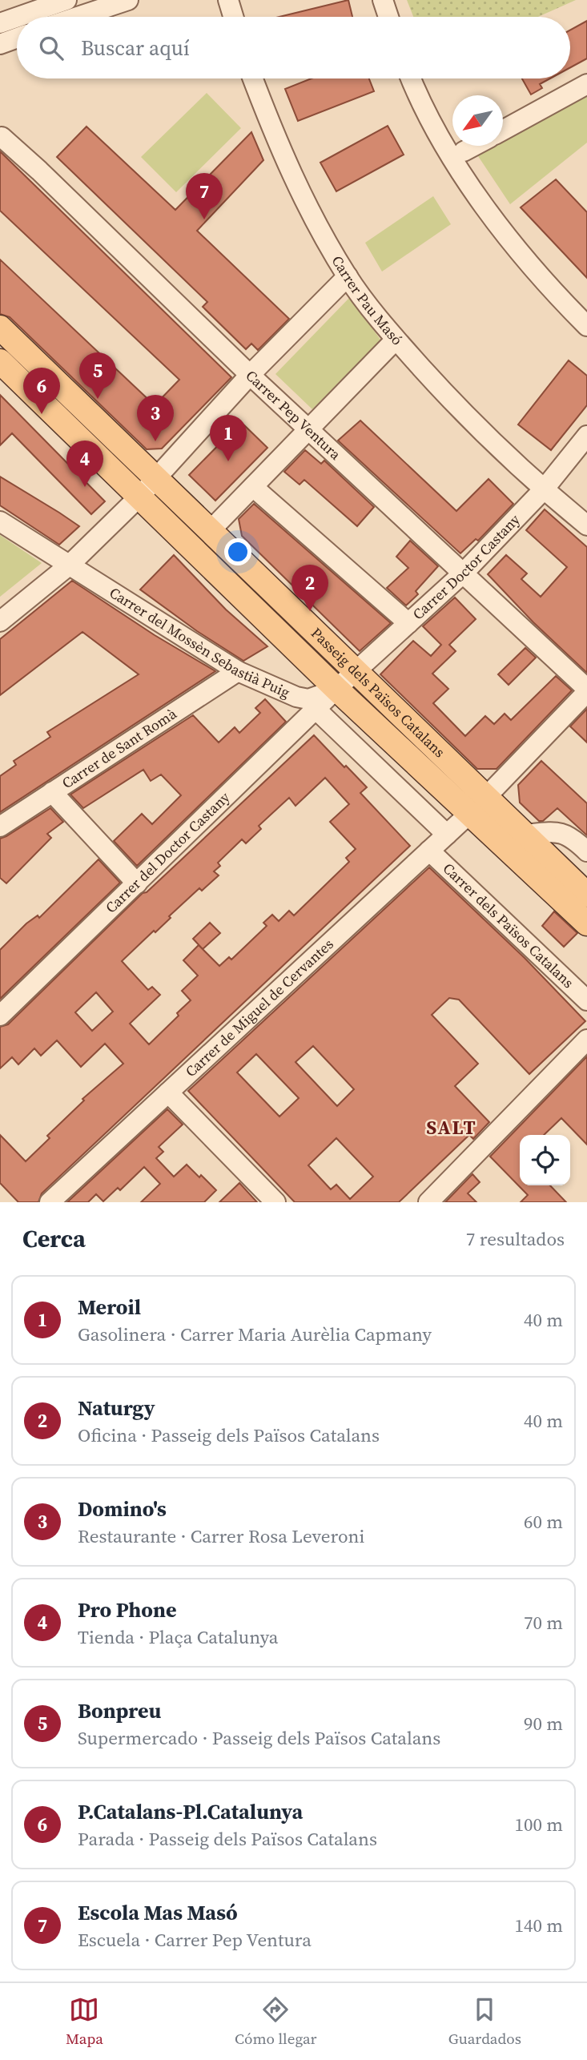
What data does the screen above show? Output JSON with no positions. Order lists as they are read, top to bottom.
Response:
{
  "streets": {
    "main road": ["Passeig dels Països Catalans"],
    "street": [
      "Carrer Pau Masó",
      "Carrer Pep Ventura",
      "Carrer Doctor Castany",
      "Carrer del Mossèn Sebastià Puig",
      "Carrer de Sant Romà",
      "Carrer del Doctor Castany",
      "Carrer dels Països Catalans",
      "Carrer de Miguel de Cervantes"
    ]
  },
  "crossings": [
    ["Carrer Pau Masó", "Carrer Doctor Castany"],
    ["Carrer Pep Ventura", "Carrer Doctor Castany"],
    ["Carrer Doctor Castany", "Carrer del Mossèn Sebastià Puig"],
    ["Carrer Doctor Castany", "Passeig dels Països Catalans"],
    ["Carrer Doctor Castany", "Carrer del Doctor Castany"],
    ["Carrer del Mossèn Sebastià Puig", "Carrer de Sant Romà"],
    ["Carrer del Mossèn Sebastià Puig", "Carrer del Doctor Castany"],
    ["Carrer dels Països Catalans", "Carrer de Miguel de Cervantes"]
  ],
  "districts": ["SALT"],
  "north": "bottom left",
  "page": {
    "search": "Buscar aquí",
    "pins": [
      "7",
      "5",
      "6",
      "3",
      "1",
      "4",
      "2"
    ],
    "heading": ["Cerca", "7 resultados"],
    "list": [
      {
        "mark": "1",
        "name": "Meroil",
        "note": "Gasolinera · Carrer Maria Aurèlia Capmany",
        "value": "40 m"
      },
      {
        "mark": "2",
        "name": "Naturgy",
        "note": "Oficina · Passeig dels Països Catalans",
        "value": "40 m"
      },
      {
        "mark": "3",
        "name": "Domino's",
        "note": "Restaurante · Carrer Rosa Leveroni",
        "value": "60 m"
      },
      {
        "mark": "4",
        "name": "Pro Phone",
        "note": "Tienda · Plaça Catalunya",
        "value": "70 m"
      },
      {
        "mark": "5",
        "name": "Bonpreu",
        "note": "Supermercado · Passeig dels Països Catalans",
        "value": "90 m"
      },
      {
        "mark": "6",
        "name": "P.Catalans-Pl.Catalunya",
        "note": "Parada · Passeig dels Països Catalans",
        "value": "100 m"
      },
      {
        "mark": "7",
        "name": "Escola Mas Masó",
        "note": "Escuela · Carrer Pep Ventura",
        "value": "140 m"
      }
    ],
    "nav": ["Mapa", "Cómo llegar", "Guardados"]
  }
}
